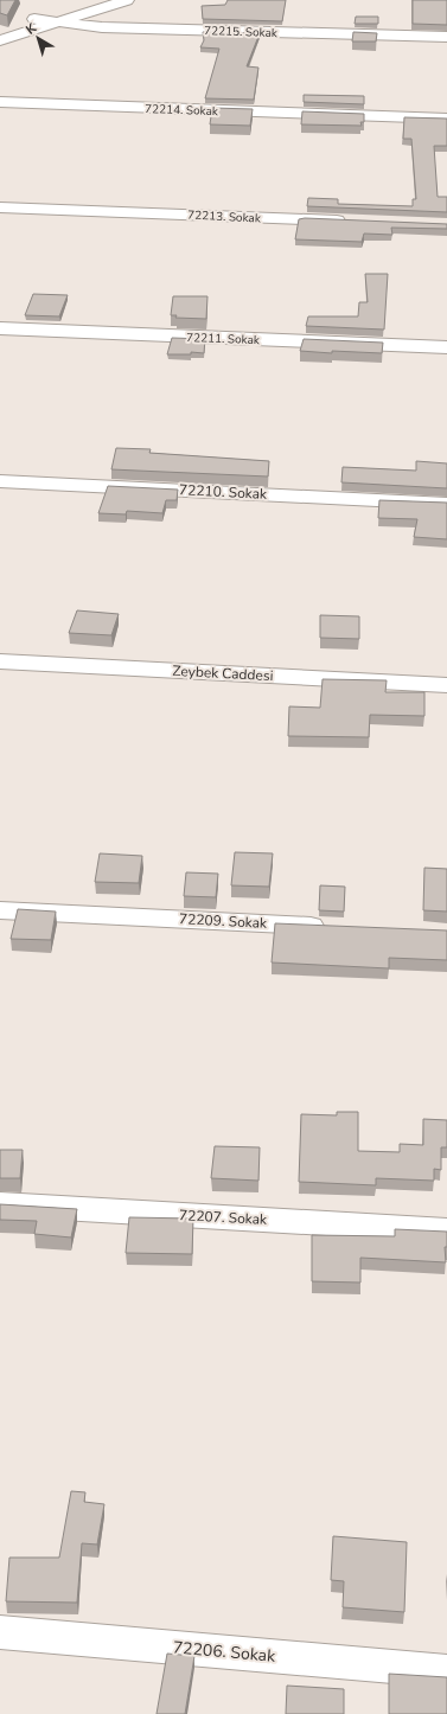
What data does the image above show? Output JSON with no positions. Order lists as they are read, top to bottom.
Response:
{
  "streets": {
    "street": [
      "72215. Sokak",
      "72214. Sokak",
      "72213. Sokak",
      "72211. Sokak",
      "72210. Sokak",
      "Zeybek Caddesi",
      "72209. Sokak",
      "72207. Sokak",
      "72206. Sokak"
    ]
  },
  "north": "top left"
}
